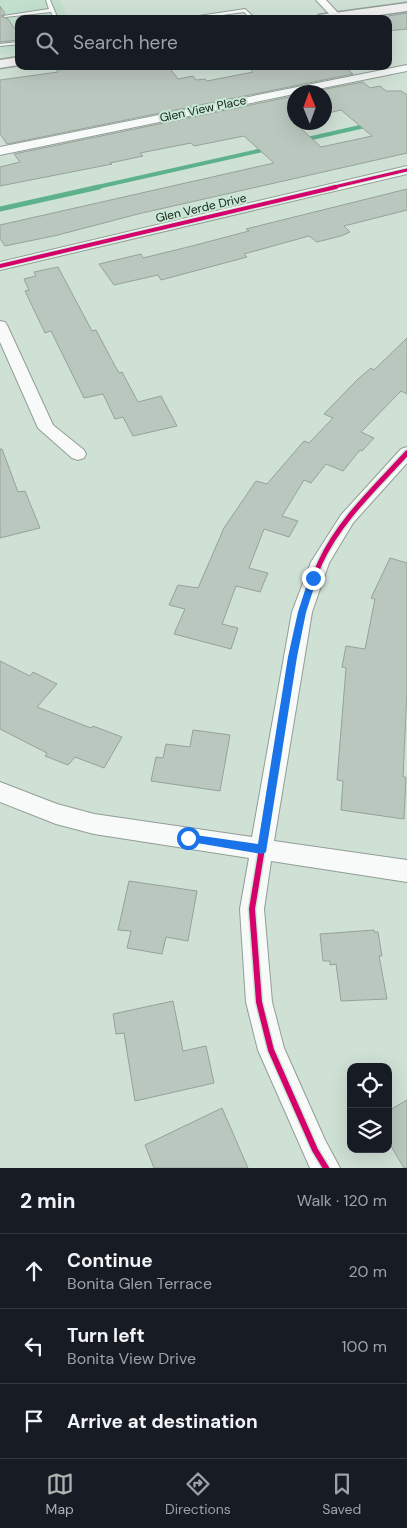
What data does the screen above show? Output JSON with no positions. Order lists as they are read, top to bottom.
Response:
{
  "streets": {
    "street": ["Glen View Place", "Glen Verde Drive"]
  },
  "north": "top",
  "page": {
    "search": "Search here",
    "heading": ["2 min", "Walk · 120 m"],
    "list": [
      ["Continue", "Bonita Glen Terrace", "20 m"],
      ["Turn left", "Bonita View Drive", "100 m"],
      "Arrive at destination"
    ],
    "nav": ["Map", "Directions", "Saved"]
  }
}
